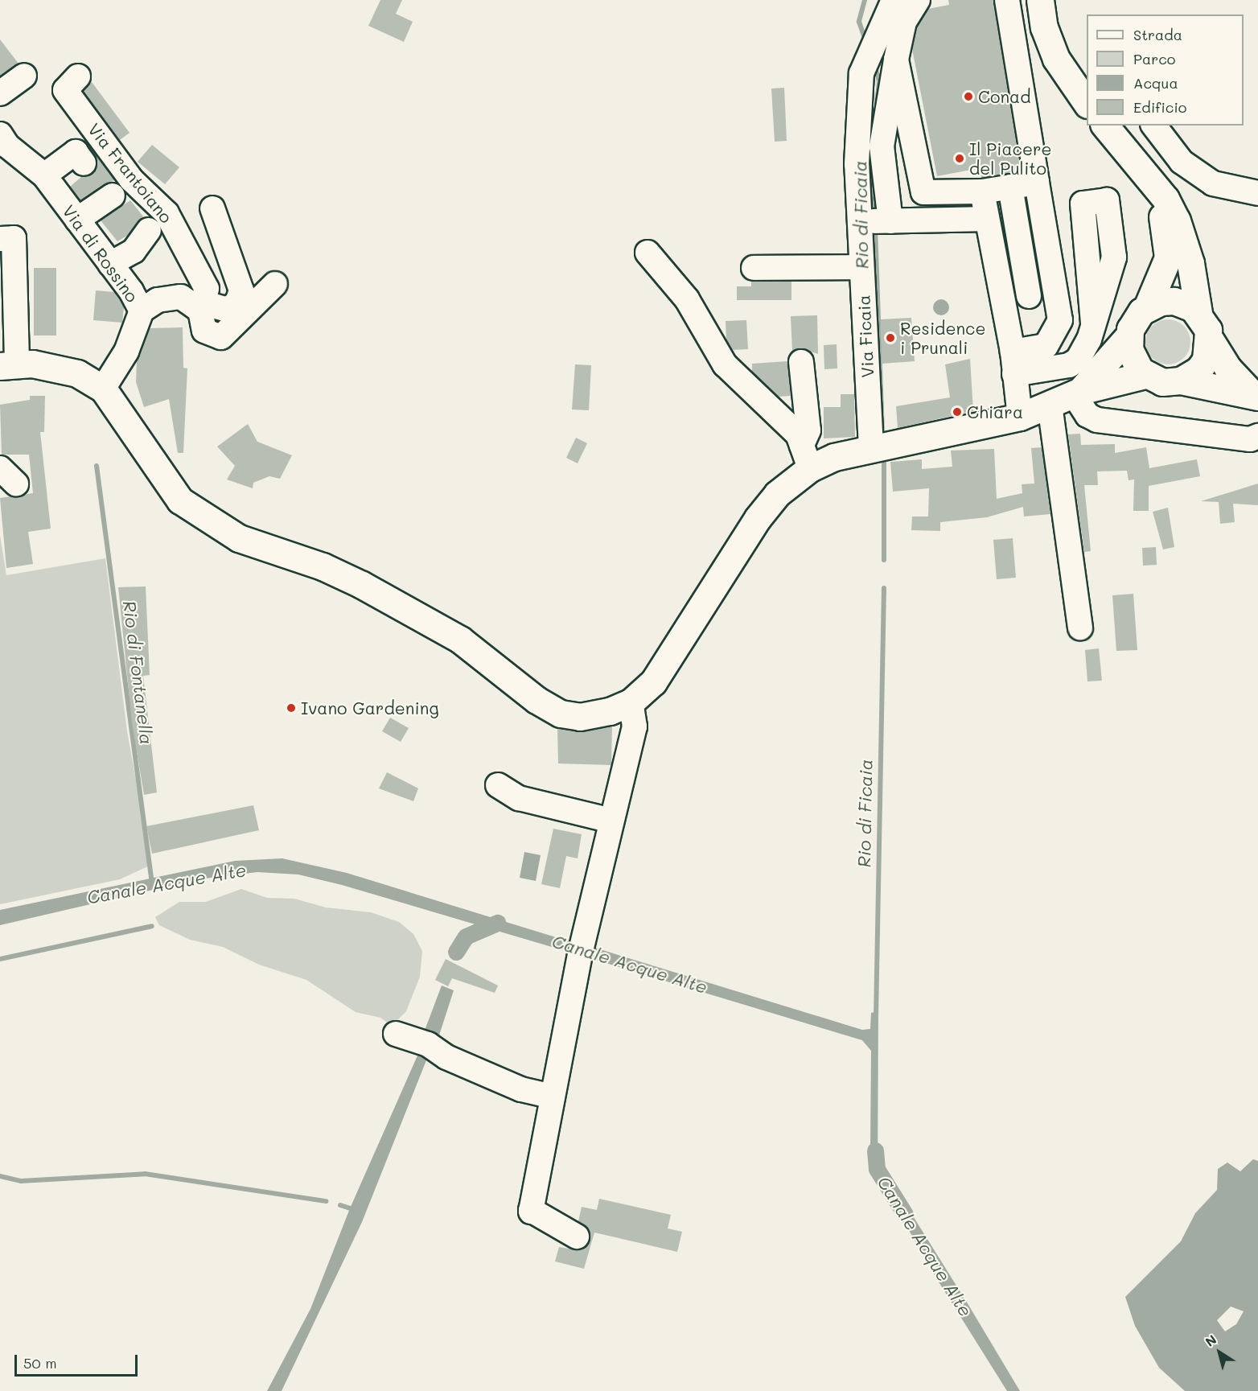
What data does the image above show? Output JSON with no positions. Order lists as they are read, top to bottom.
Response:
{
  "streets": {
    "street": ["Via Frantoiano", "Via di Rossino", "Via Ficaia"]
  },
  "water": ["Rio di Ficaia", "Rio di Fontanella", "Canale Acque Alte"],
  "places": [
    "Conad",
    "Il Piacere del Pulito",
    "Residence i Prunali",
    "Chiara",
    "Ivano Gardening"
  ],
  "legend": [
    "Strada",
    "Parco",
    "Acqua",
    "Edificio"
  ],
  "scale_bar": "50 m",
  "north": "top left"
}
